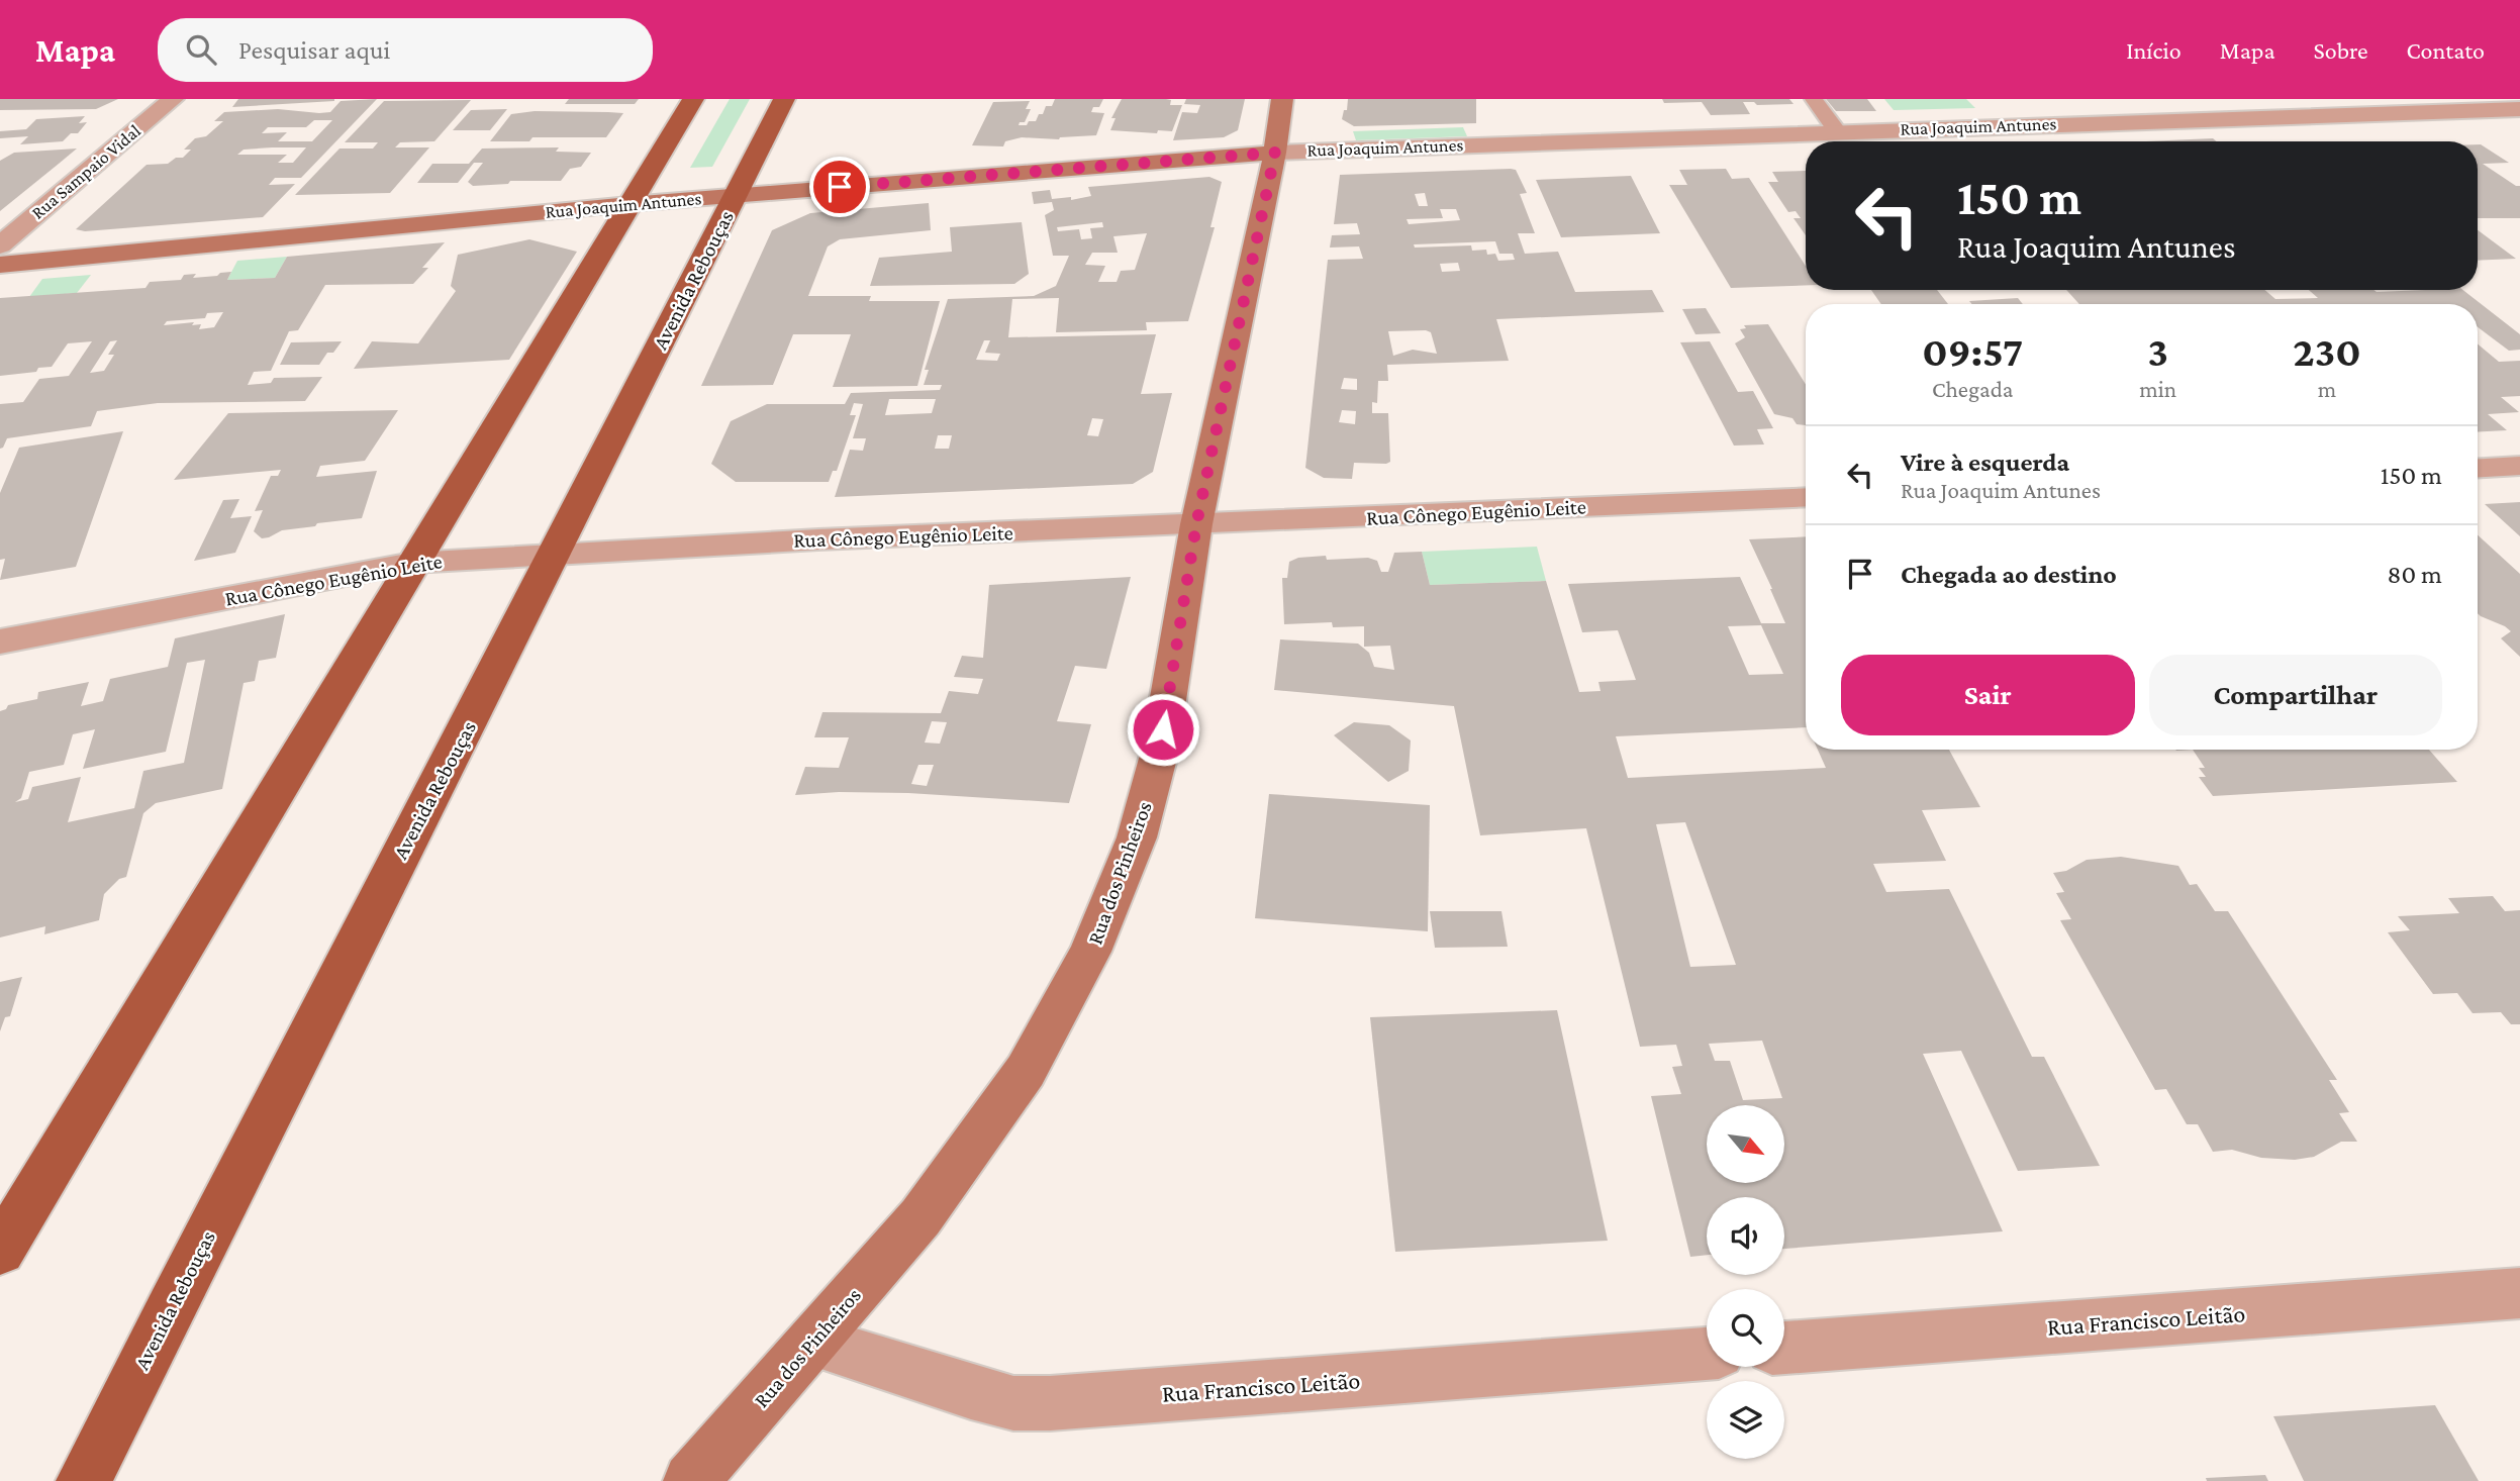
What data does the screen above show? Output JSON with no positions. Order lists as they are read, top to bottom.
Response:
{
  "streets": {
    "main road": ["Rua Joaquim Antunes", "Avenida Rebouças", "Rua dos Pinheiros"],
    "street": ["Rua Sampaio Vidal", "Rua Cônego Eugênio Leite", "Rua Francisco Leitão"]
  },
  "crossings": [
    ["Rua Joaquim Antunes", "Avenida Rebouças"],
    ["Rua Joaquim Antunes", "Rua dos Pinheiros"],
    ["Avenida Rebouças", "Rua Cônego Eugênio Leite"],
    ["Rua Cônego Eugênio Leite", "Rua dos Pinheiros"],
    ["Rua dos Pinheiros", "Rua Francisco Leitão"]
  ],
  "north": "bottom right",
  "page": {
    "header": "Mapa",
    "search": "Pesquisar aqui",
    "nav": [
      "Início",
      "Mapa",
      "Sobre",
      "Contato"
    ],
    "turn": ["150 m", "Rua Joaquim Antunes"],
    "eta": [
      "09:57",
      "Chegada",
      "3",
      "min",
      "230",
      "m"
    ],
    "list": [
      {
        "name": "Vire à esquerda",
        "note": "Rua Joaquim Antunes",
        "value": "150 m"
      },
      {
        "name": "Chegada ao destino",
        "value": "80 m"
      }
    ],
    "buttons": ["Sair", "Compartilhar"]
  }
}
